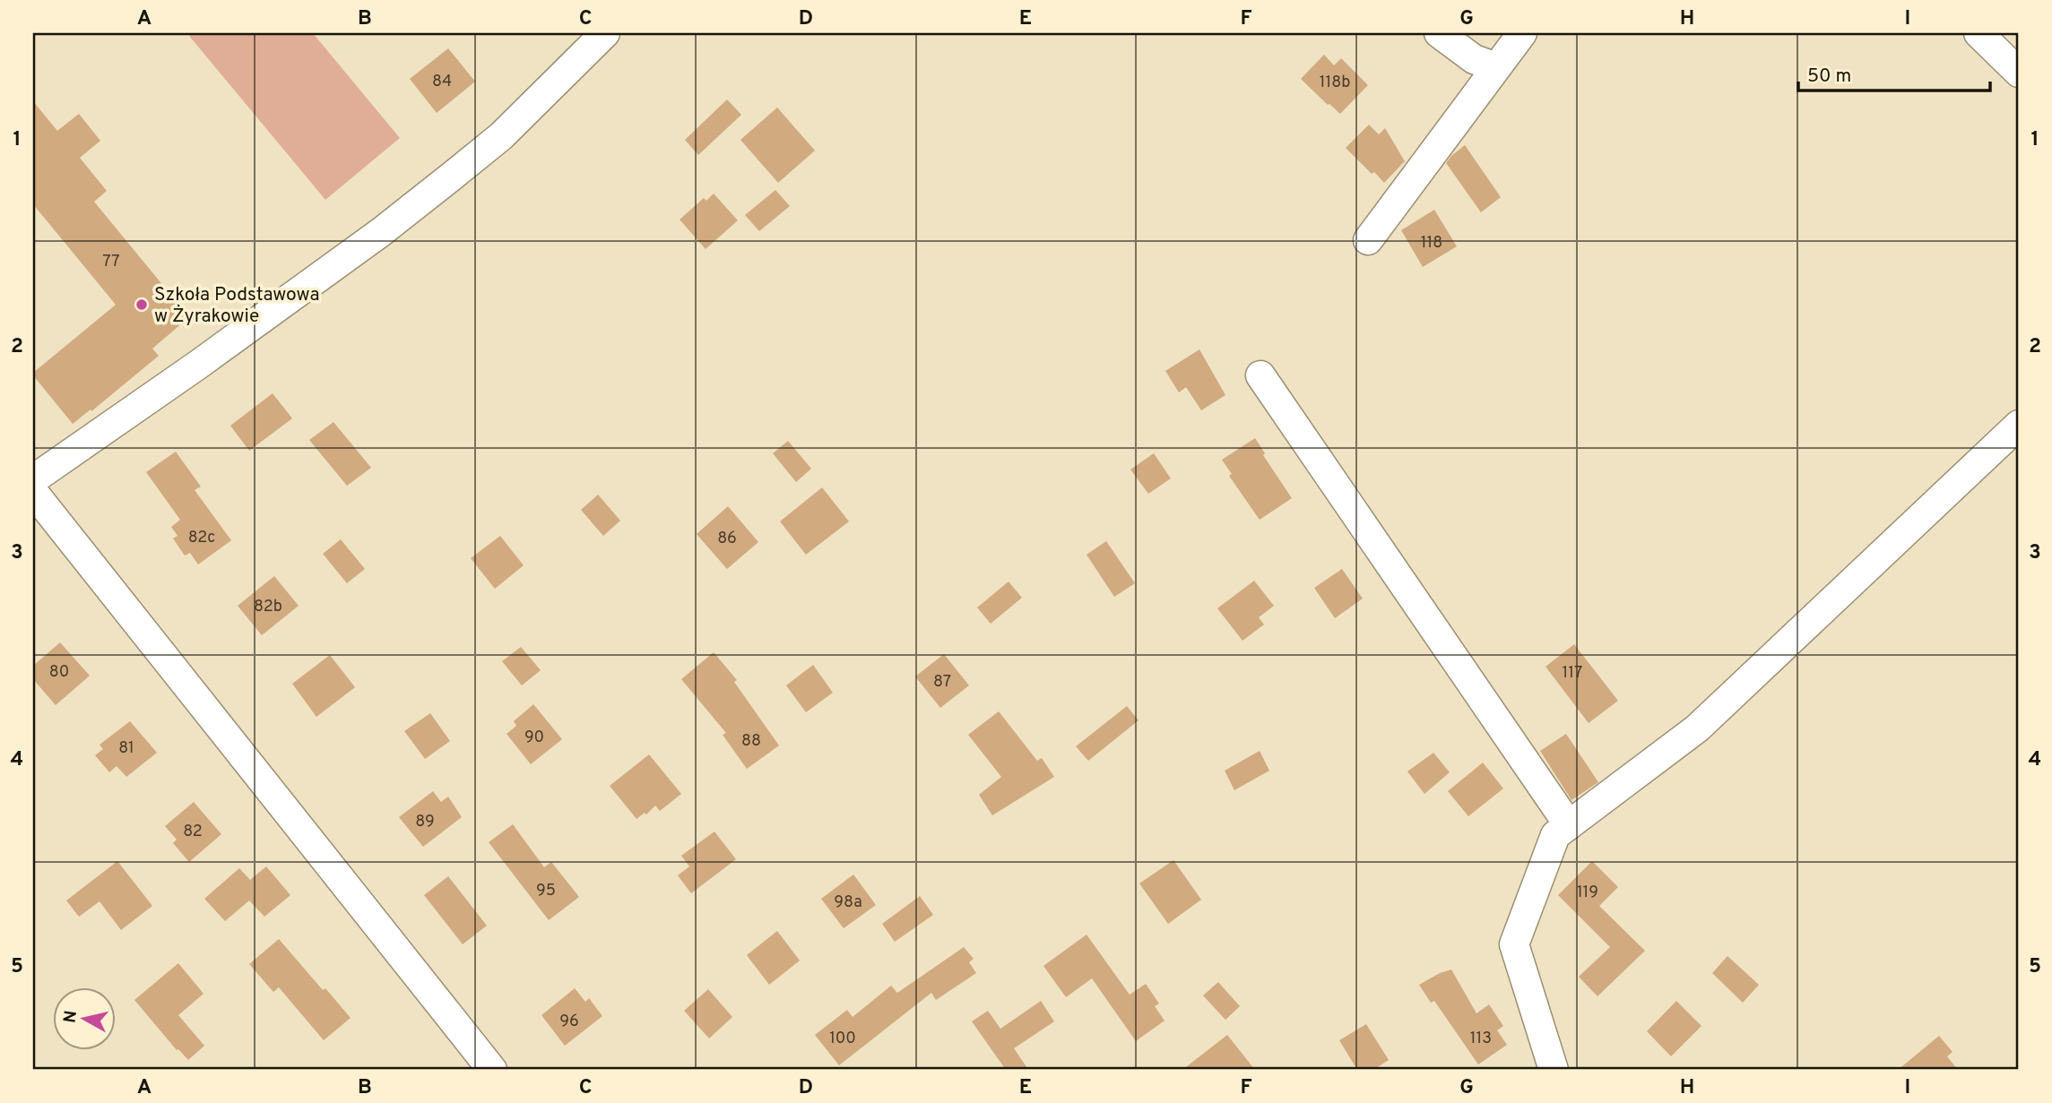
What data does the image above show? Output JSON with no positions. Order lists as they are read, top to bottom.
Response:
{
  "places": ["Szkoła Podstawowa w Żyrakowie"],
  "house_numbers": [
    "84",
    "118b",
    "118",
    "77",
    "82c",
    "86",
    "82b",
    "80",
    "117",
    "87",
    "90",
    "88",
    "81",
    "89",
    "82",
    "95",
    "119",
    "98a",
    "96",
    "100",
    "113"
  ],
  "scale_bar": "50 m",
  "north": "left",
  "grid": {
    "columns": [
      "A",
      "B",
      "C",
      "D",
      "E",
      "F",
      "G",
      "H",
      "I"
    ],
    "rows": [
      "1",
      "2",
      "3",
      "4",
      "5"
    ]
  }
}
